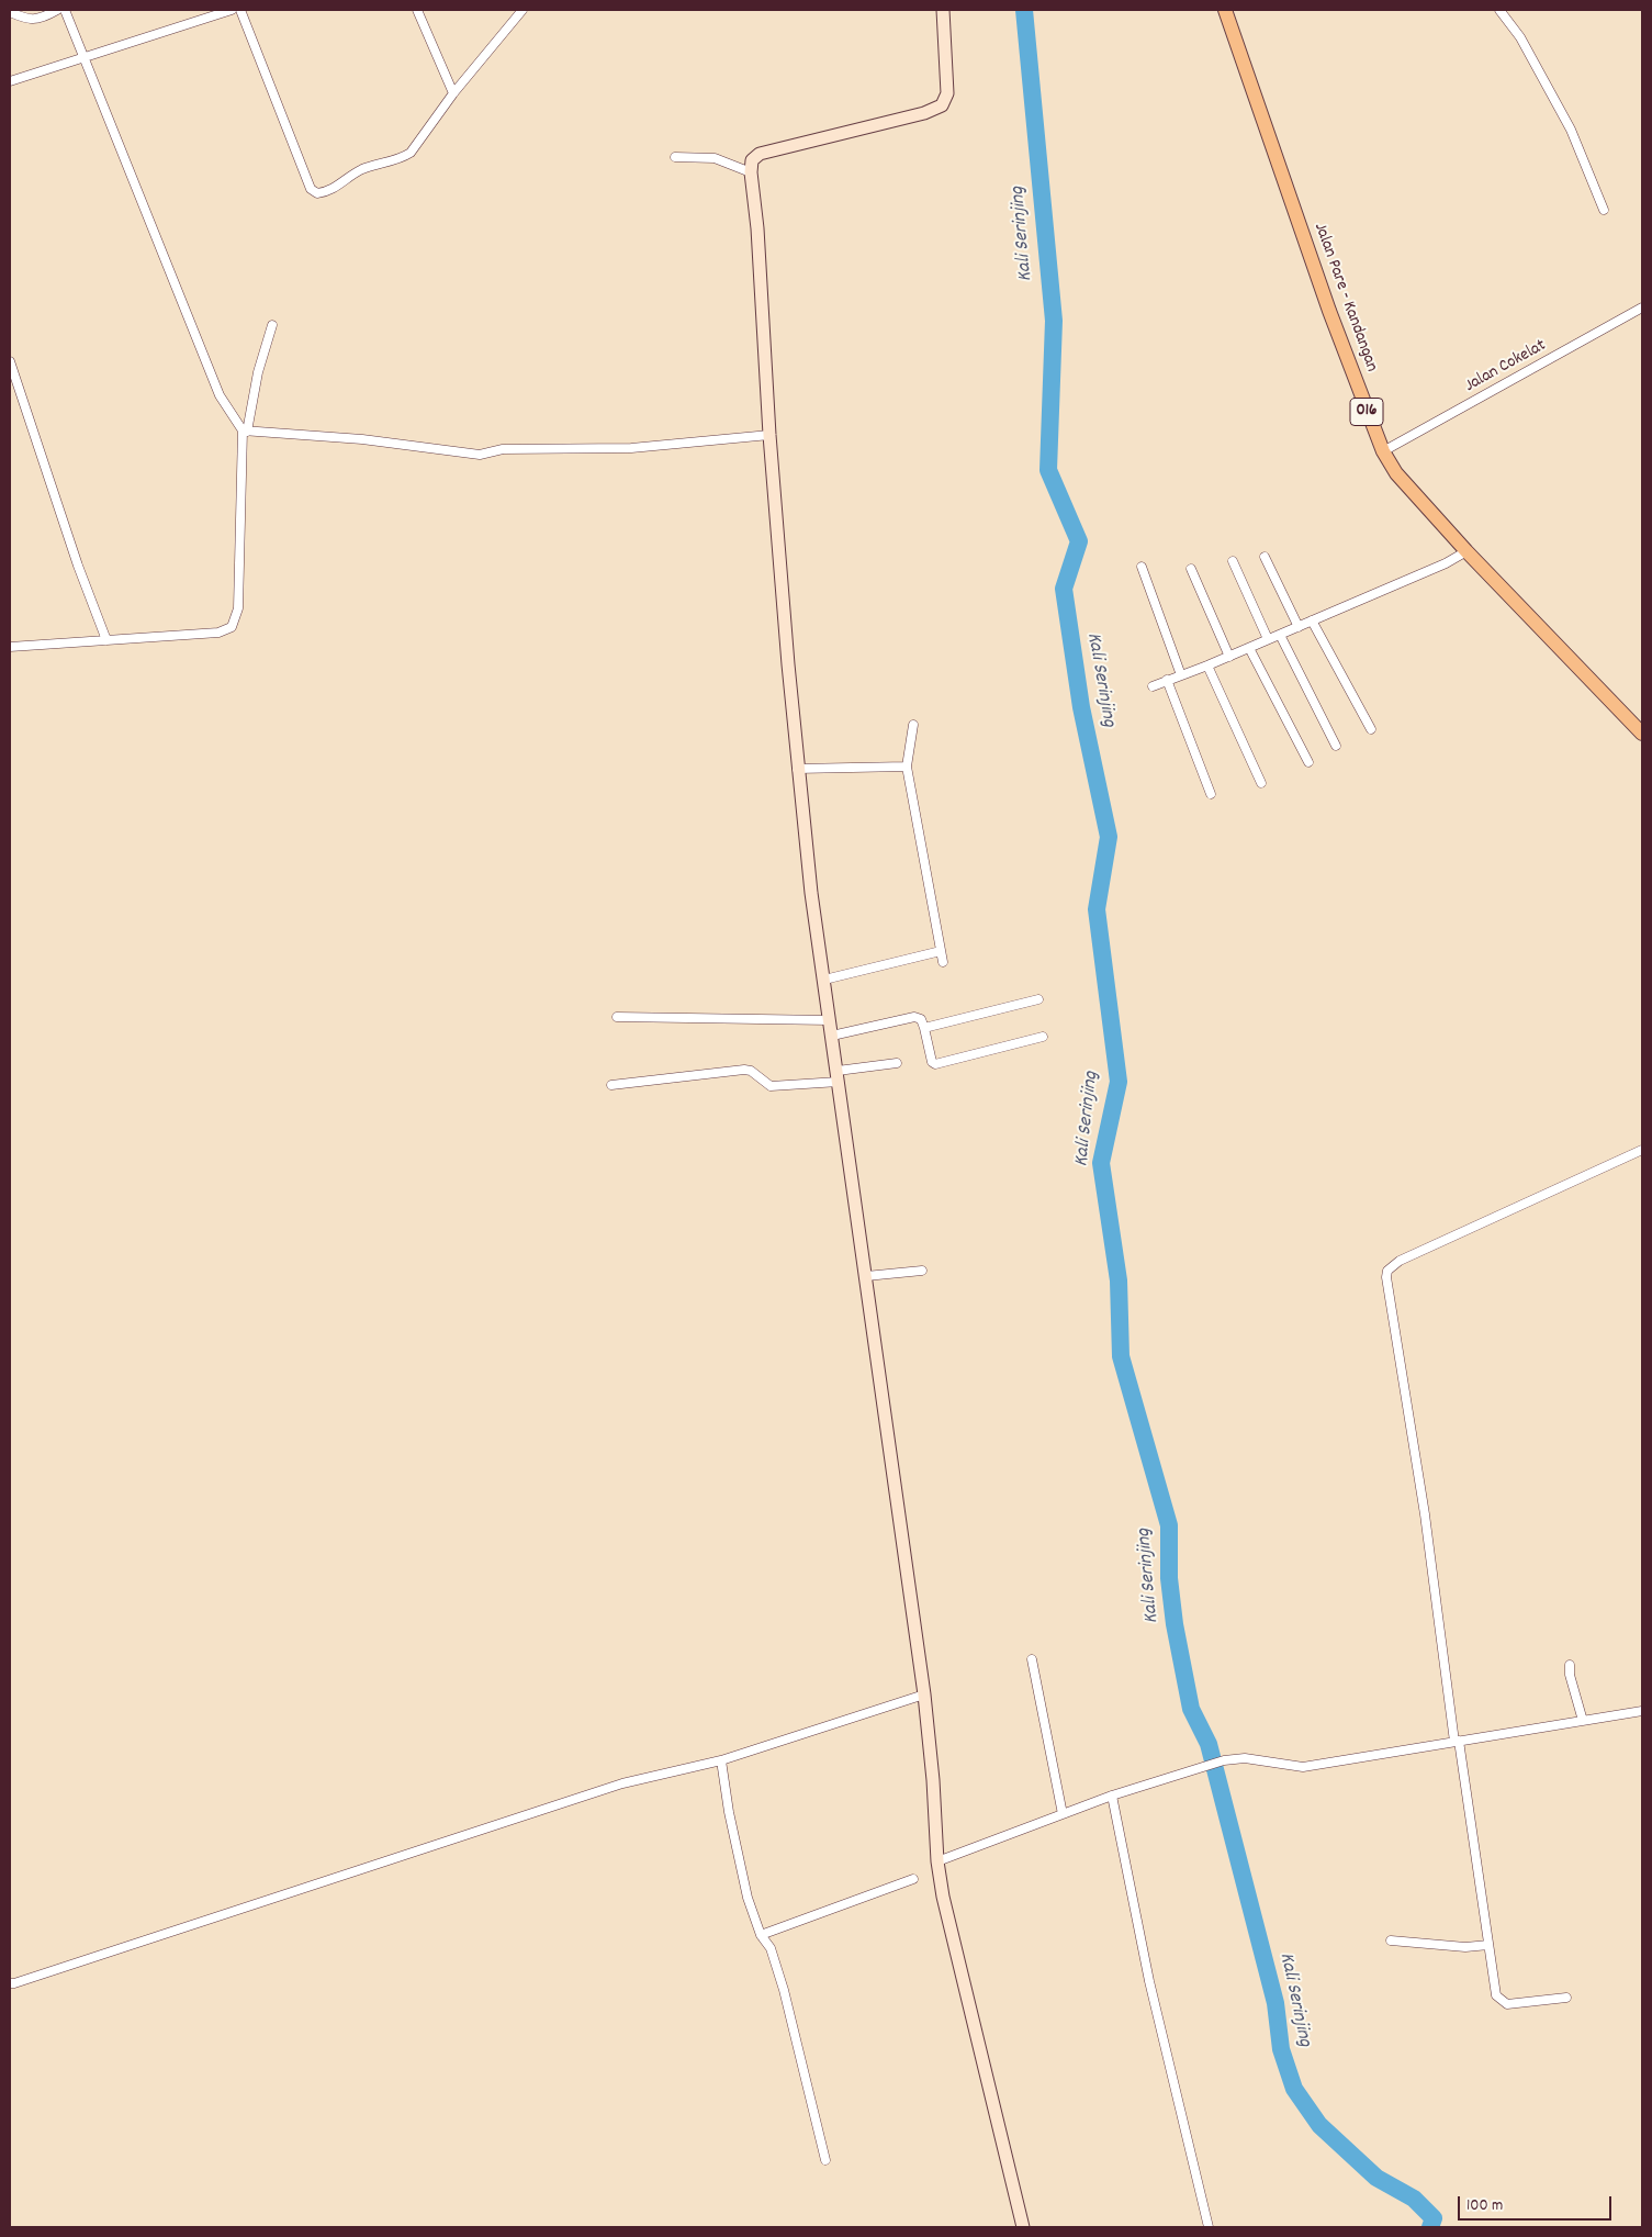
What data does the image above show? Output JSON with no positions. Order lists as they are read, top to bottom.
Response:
{
  "streets": {
    "main road": ["Jalan Pare - Kandangan", "016"],
    "street": ["Jalan Cokelat"]
  },
  "crossings": [
    ["Jalan Pare - Kandangan", "Jalan Cokelat"]
  ],
  "water": ["Kali Serinjing"],
  "scale_bar": "100 m"
}
